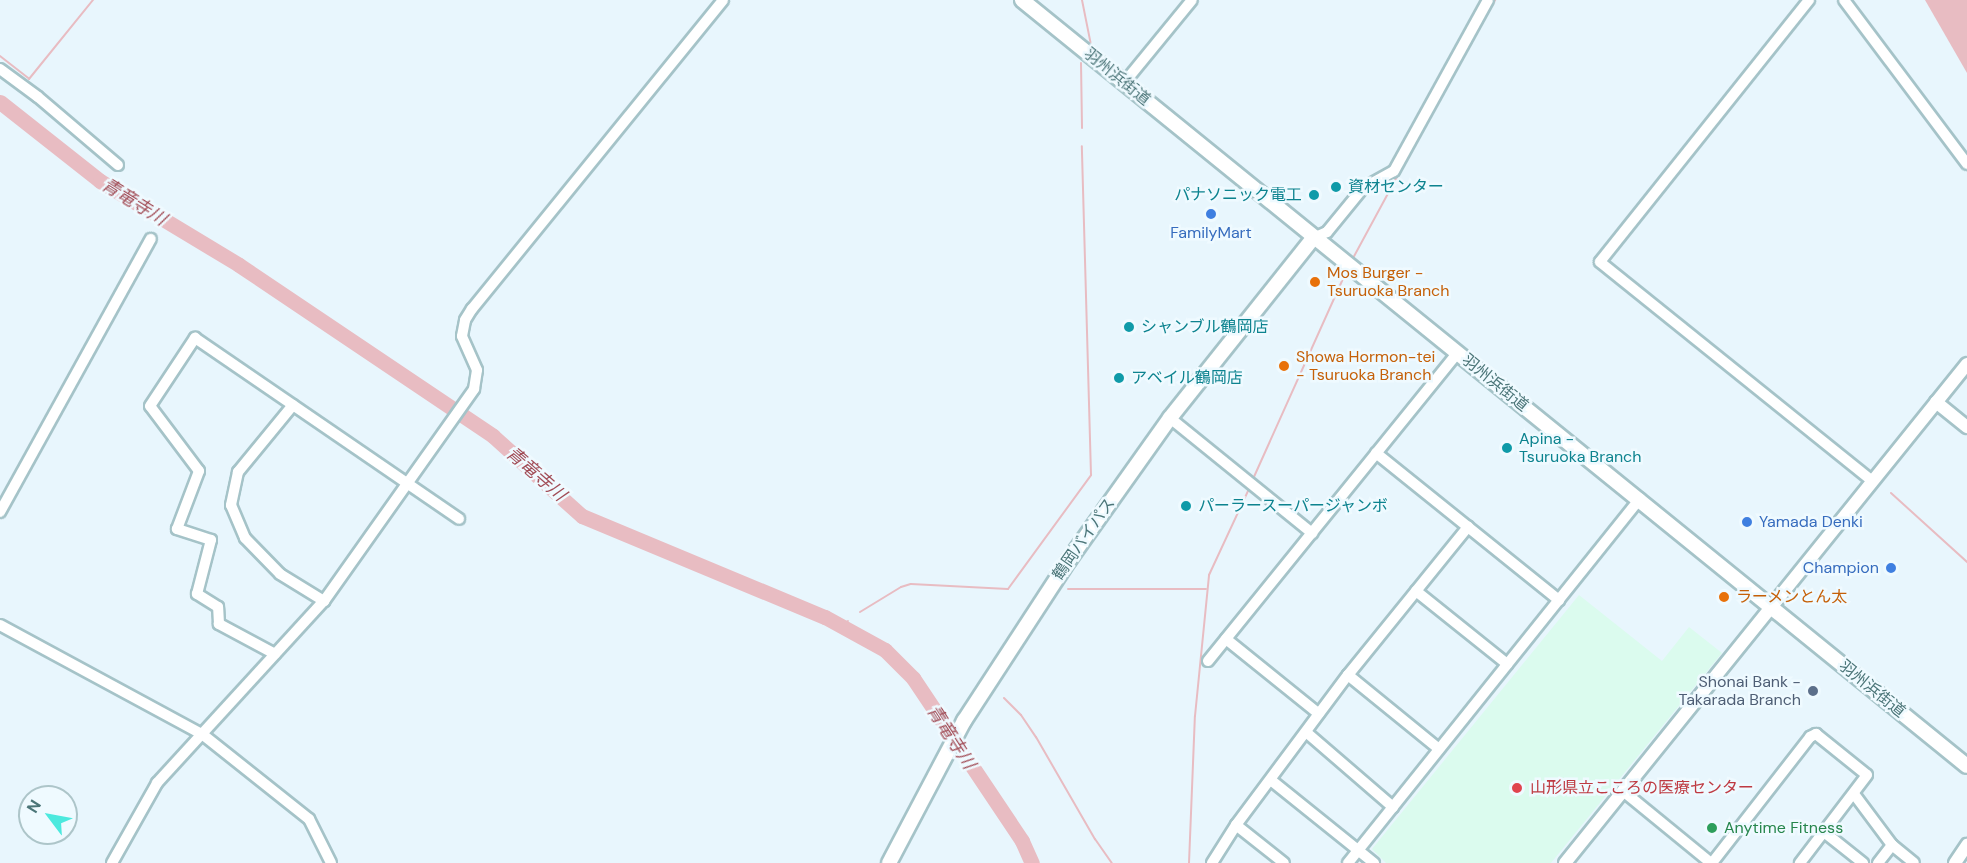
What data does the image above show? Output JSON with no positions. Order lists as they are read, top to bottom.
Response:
{
  "streets": {
    "main road": ["羽州浜街道", "鶴岡バイパス"]
  },
  "crossings": [
    ["羽州浜街道", "鶴岡バイパス"]
  ],
  "water": ["青竜寺川"],
  "places": [
    "資材センター",
    "パナソニック電工",
    "FamilyMart",
    "Mos Burger - Tsuruoka Branch",
    "シャンブル鶴岡店",
    "Showa Hormon-tei - Tsuruoka Branch",
    "アベイル鶴岡店",
    "Apina - Tsuruoka Branch",
    "パーラースーパージャンボ",
    "Yamada Denki",
    "Champion",
    "ラーメンとん太",
    "Shonai Bank - Takarada Branch",
    "山形県立こころの医療センター",
    "Anytime Fitness"
  ],
  "north": "top left"
}
